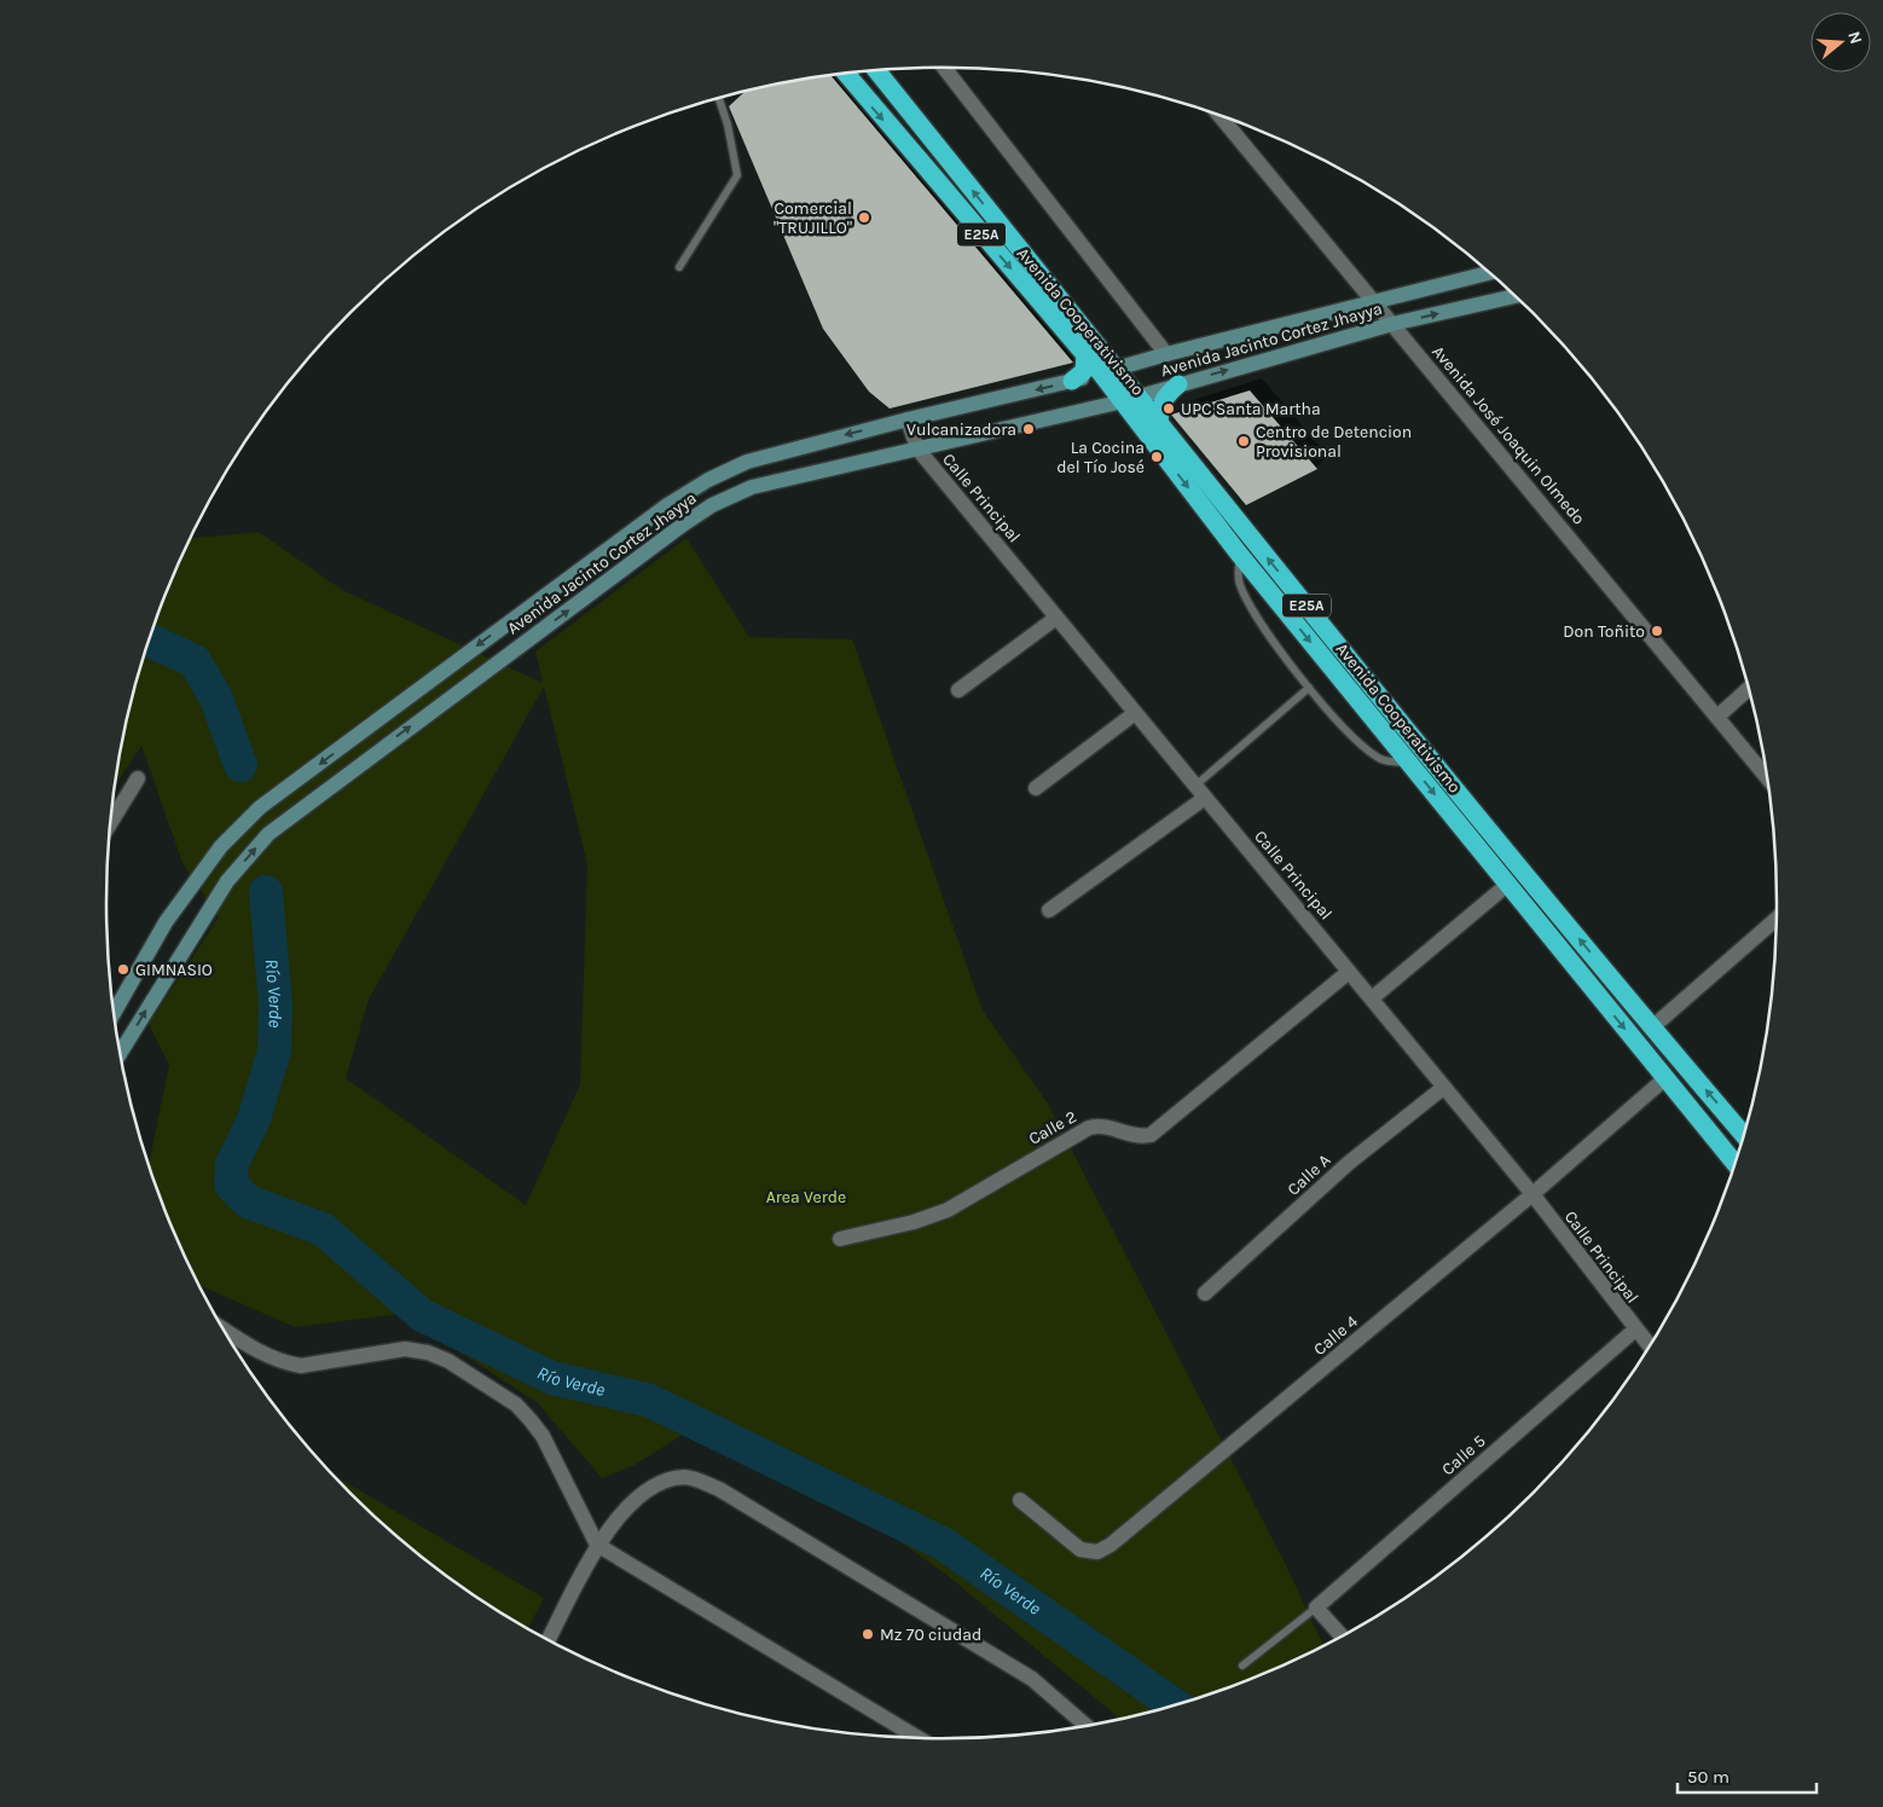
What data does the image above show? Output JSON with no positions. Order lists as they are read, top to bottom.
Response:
{
  "streets": {
    "highway": ["E25A", "Avenida Cooperativismo"],
    "street": [
      "Avenida Jacinto Cortez Jhayya",
      "Avenida José Joaquin Olmedo",
      "Calle Principal",
      "Calle 2",
      "Calle A",
      "Calle 4",
      "Calle 5"
    ]
  },
  "crossings": [
    ["Avenida Cooperativismo", "Avenida Jacinto Cortez Jhayya"],
    ["Avenida Cooperativismo", "Calle 4"],
    ["Avenida Jacinto Cortez Jhayya", "Avenida José Joaquin Olmedo"],
    ["Avenida Jacinto Cortez Jhayya", "Calle Principal"],
    ["Calle Principal", "Calle 2"],
    ["Calle Principal", "Calle A"],
    ["Calle Principal", "Calle 4"],
    ["Calle Principal", "Calle 5"]
  ],
  "water": ["Río Verde"],
  "parks": ["Area Verde"],
  "places": [
    "Comercial \"TRUJILLO\"",
    "UPC Santa Martha",
    "Vulcanizadora",
    "Centro de Detencion Provisional",
    "La Cocina del Tío José",
    "Don Toñito",
    "GIMNASIO",
    "Mz 70 ciudad"
  ],
  "scale_bar": "50 m",
  "north": "right"
}
